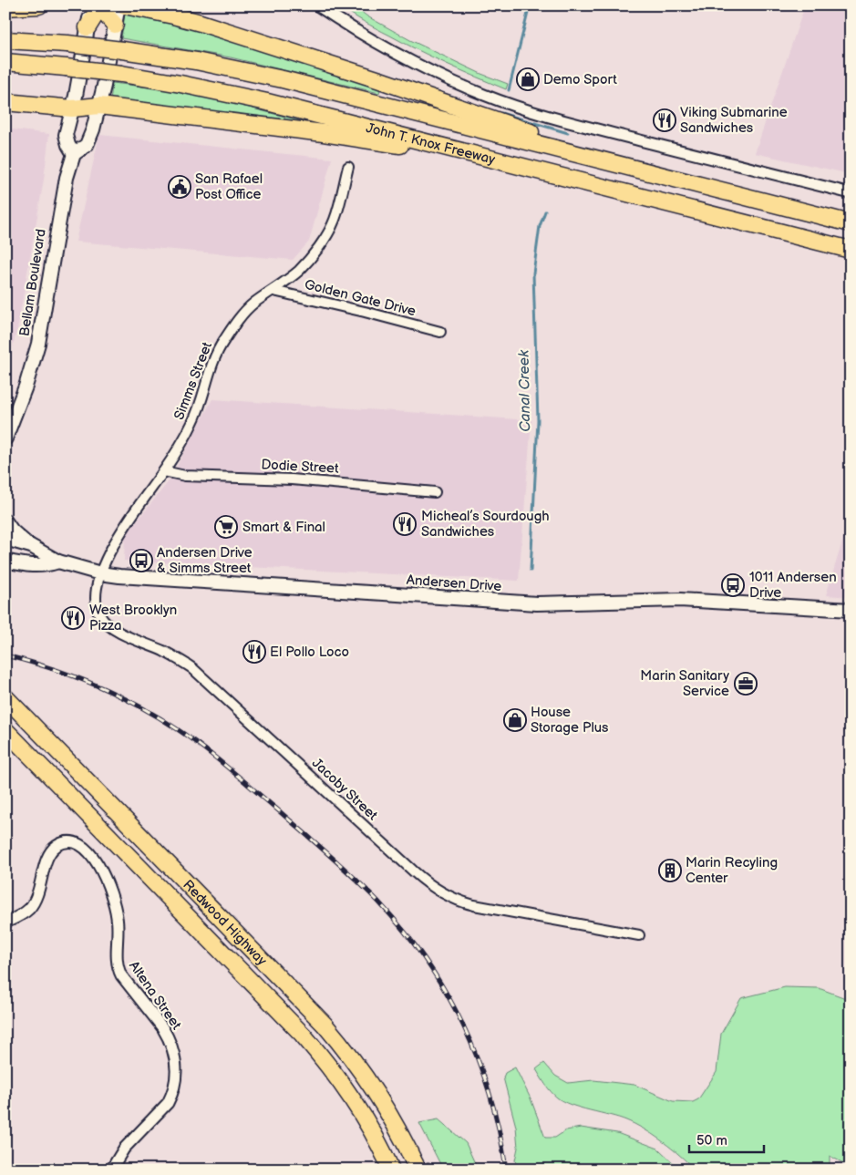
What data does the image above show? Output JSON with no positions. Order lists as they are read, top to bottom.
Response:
{
  "streets": {
    "highway": ["John T. Knox Freeway", "Redwood Highway"],
    "main road": ["Bellam Boulevard", "Andersen Drive"],
    "street": [
      "Golden Gate Drive",
      "Simms Street",
      "Dodie Street",
      "Jacoby Street",
      "Altena Street"
    ]
  },
  "crossings": [
    ["Golden Gate Drive", "Simms Street"],
    ["Simms Street", "Dodie Street"],
    ["Simms Street", "Andersen Drive"],
    ["Simms Street", "Jacoby Street"],
    ["Andersen Drive", "Jacoby Street"]
  ],
  "water": ["Canal Creek"],
  "places": {
    "shop": ["Demo Sport", "House Storage Plus"],
    "restaurant": [
      "Viking Submarine Sandwiches",
      "Micheal’s Sourdough Sandwiches",
      "West Brooklyn Pizza",
      "El Pollo Loco"
    ],
    "public building": ["San Rafael Post Office"],
    "supermarket": ["Smart & Final"],
    "bus stop": ["Andersen Drive & Simms Street", "1011 Andersen Drive"],
    "office": ["Marin Sanitary Service"],
    "building": ["Marin Recyling Center"]
  },
  "scale_bar": "50 m"
}
